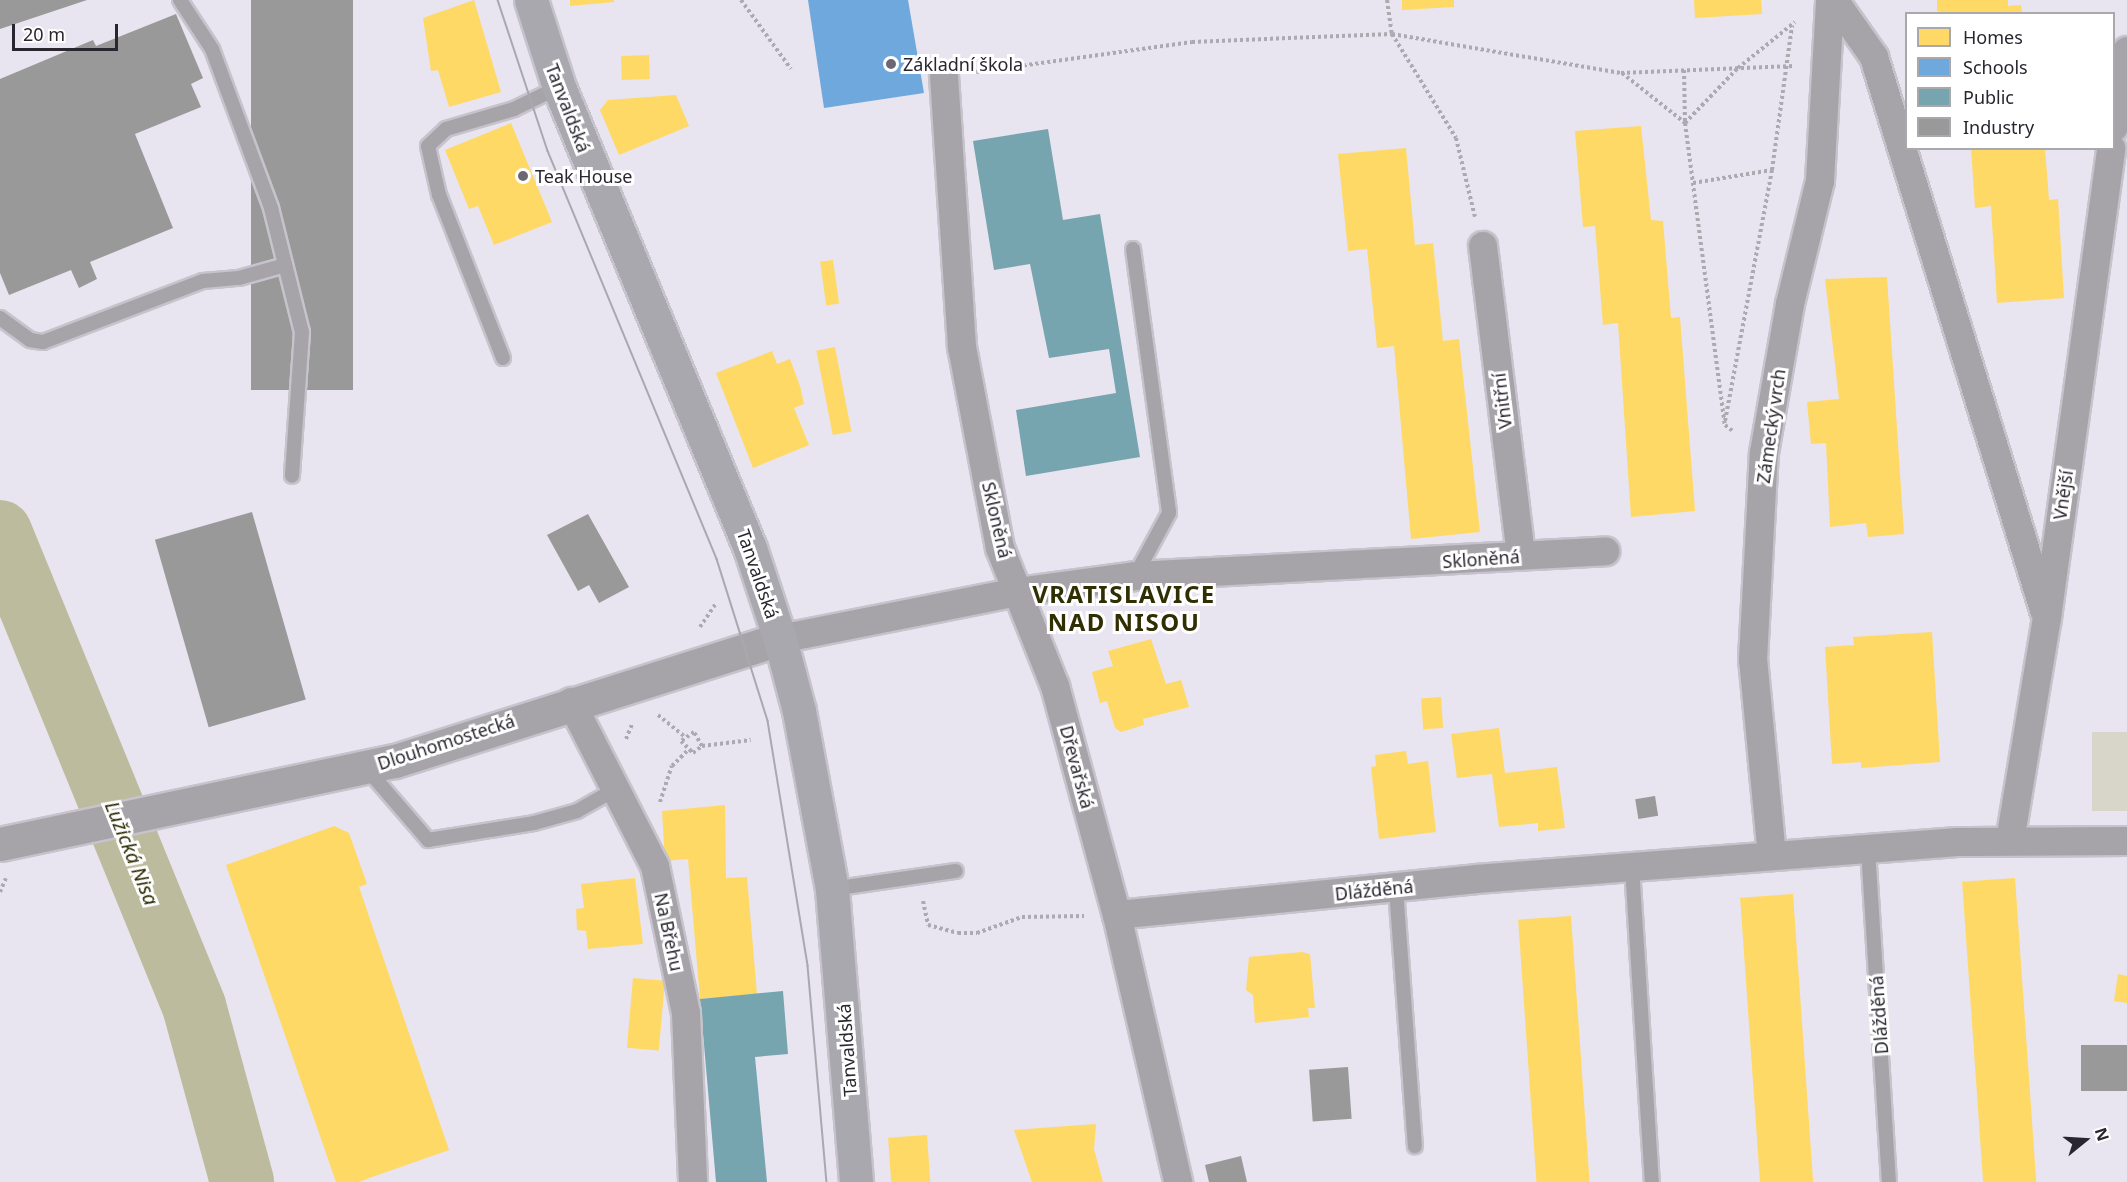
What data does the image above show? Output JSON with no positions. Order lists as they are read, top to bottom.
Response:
{
  "streets": {
    "main road": ["Tanvaldská"],
    "street": [
      "Vnitřní",
      "Zámecký vrch",
      "Vnější",
      "Skloněná",
      "Dlouhomostecká",
      "Dřevařská",
      "Dlážděná",
      "Na Břehu"
    ]
  },
  "crossings": [
    ["Tanvaldská", "Dlouhomostecká"],
    ["Vnitřní", "Skloněná"],
    ["Zámecký vrch", "Vnější"],
    ["Zámecký vrch", "Dlážděná"],
    ["Vnější", "Dlážděná"],
    ["Skloněná", "Dřevařská"],
    ["Dlouhomostecká", "Na Břehu"],
    ["Dřevařská", "Dlážděná"]
  ],
  "districts": ["VRATISLAVICE NAD NISOU"],
  "water": ["Lužická Nisa"],
  "places": ["Základní škola", "Teak House"],
  "legend": [
    "Homes",
    "Schools",
    "Public",
    "Industry"
  ],
  "scale_bar": "20 m",
  "north": "right"
}
